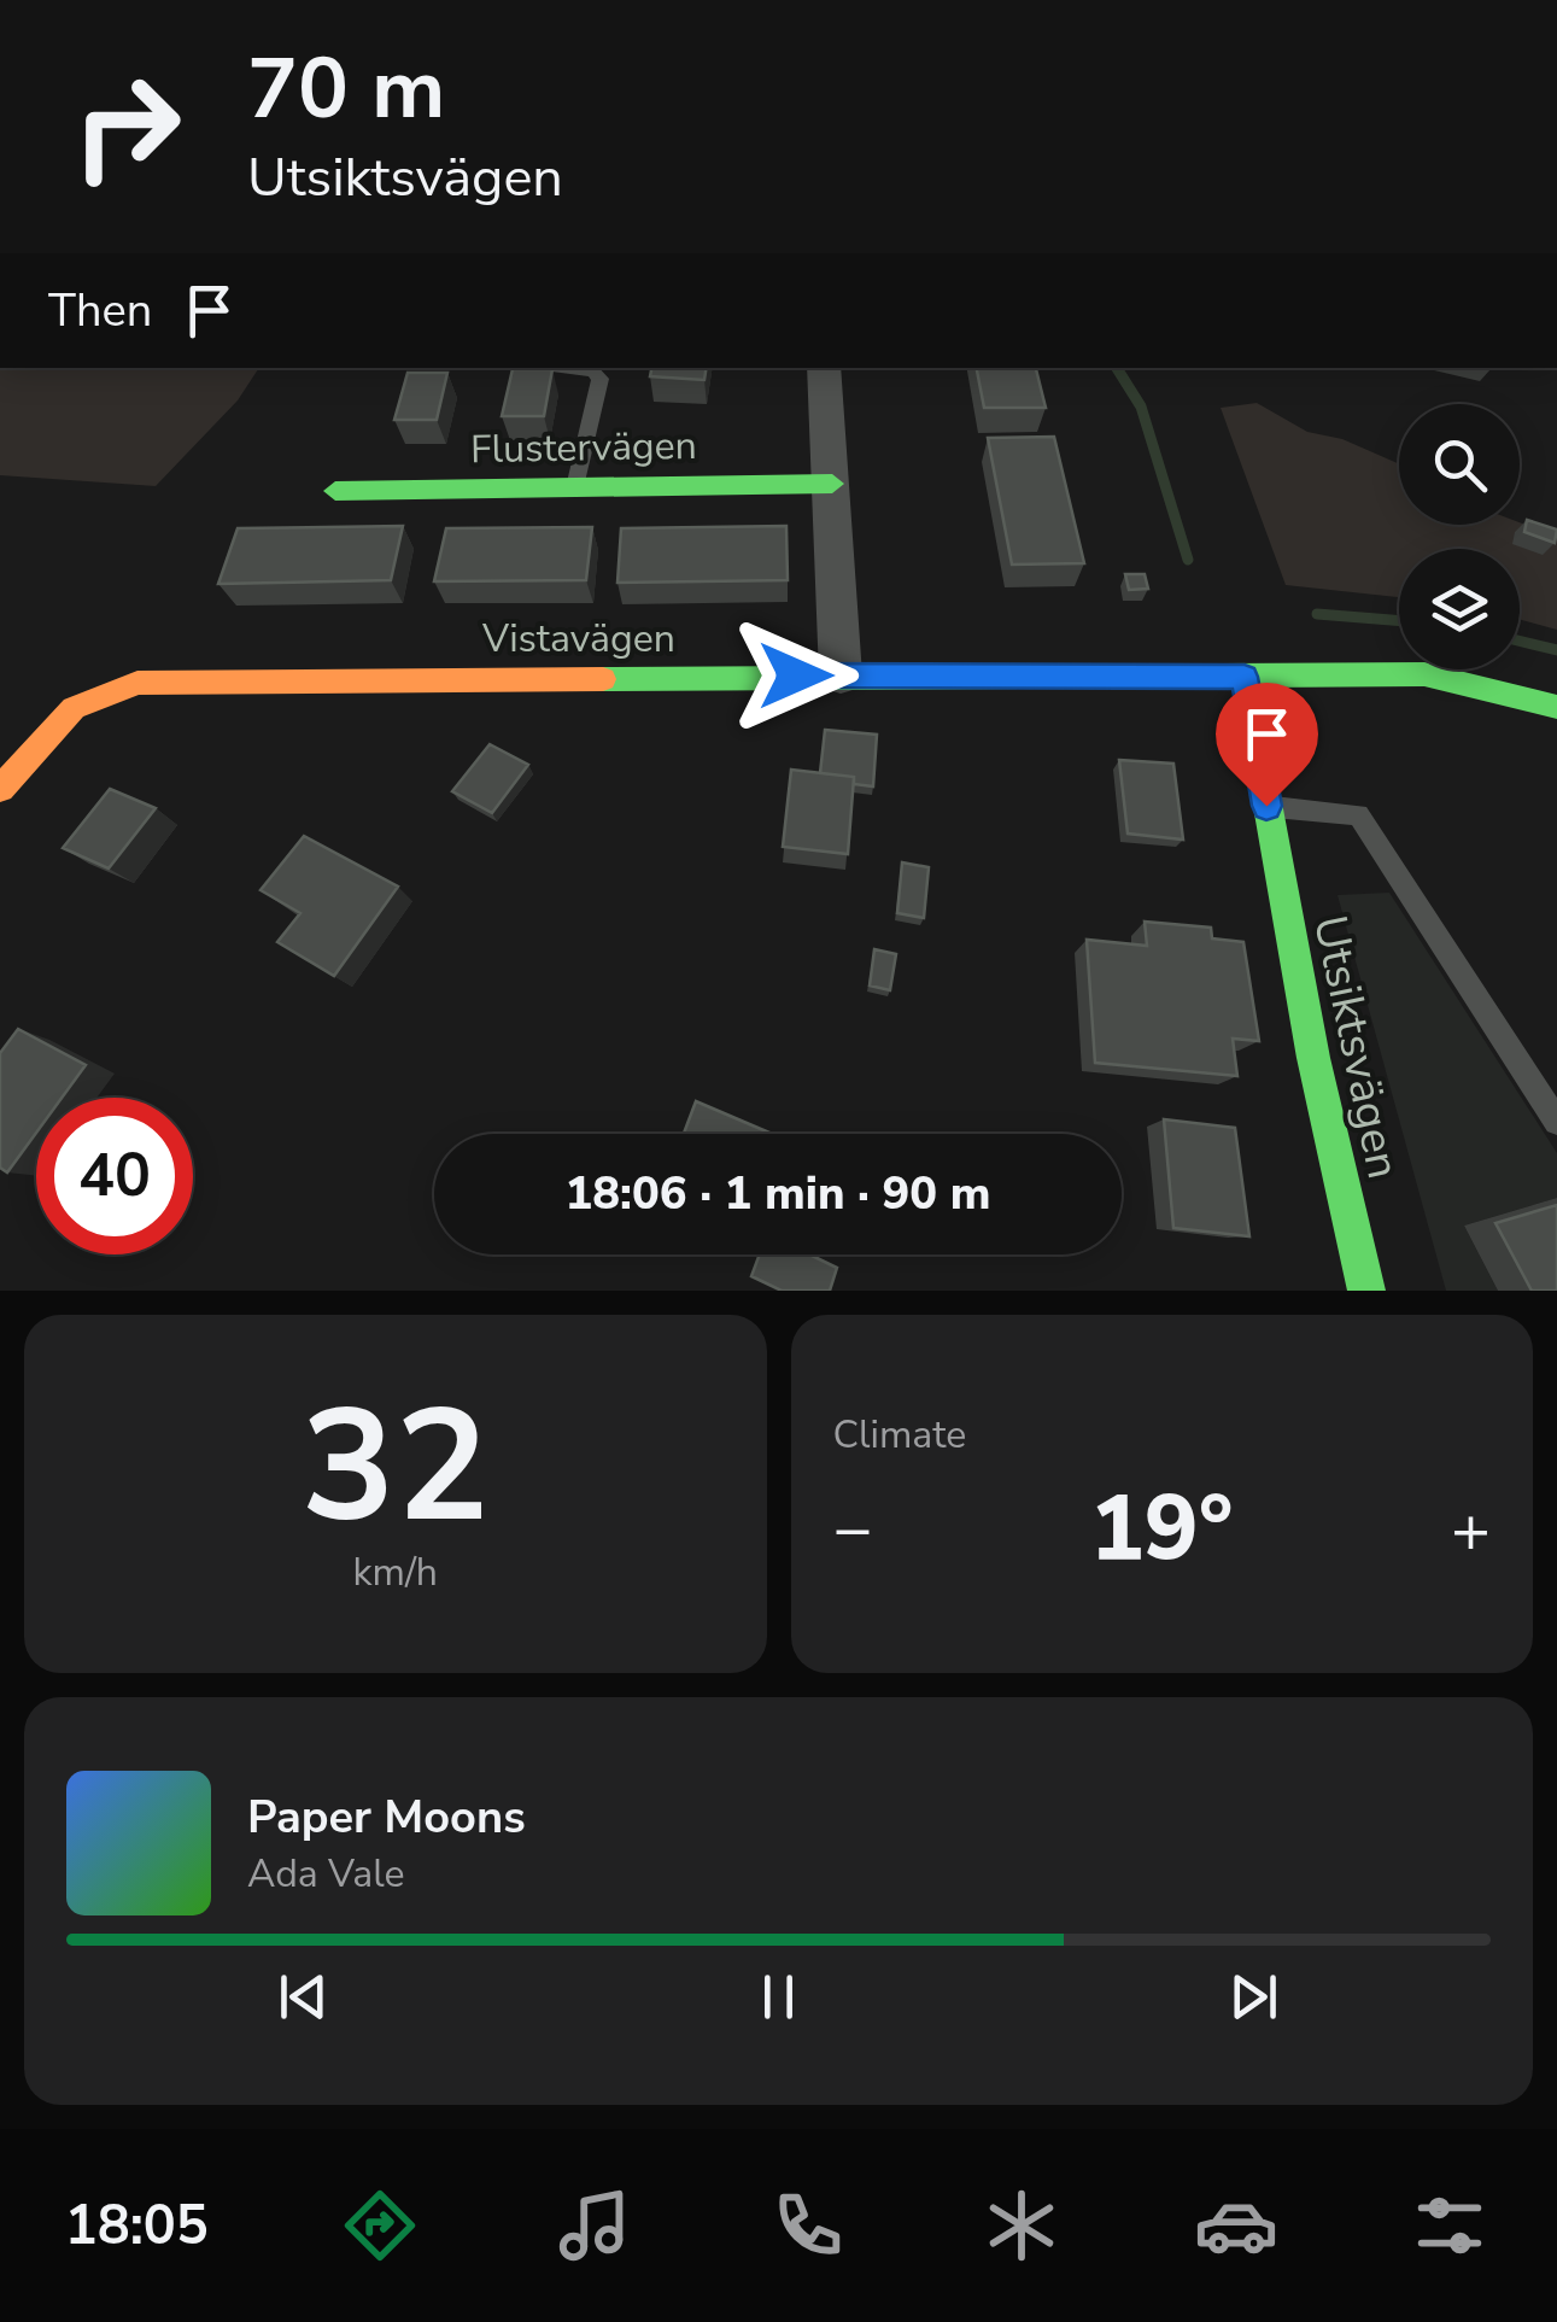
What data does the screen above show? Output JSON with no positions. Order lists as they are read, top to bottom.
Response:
{
  "streets": {
    "street": ["Flustervägen", "Vistavägen", "Utsiktsvägen"]
  },
  "crossings": [
    ["Vistavägen", "Utsiktsvägen"]
  ],
  "page": {
    "turn": ["70 m", "Utsiktsvägen"],
    "then": "Then",
    "limit": "40",
    "trip": "18:06 · 1 min · 90 m",
    "tile": [
      ["32", "km/h"],
      "Climate"
    ],
    "heat": ["−", "19°", "+"],
    "song": ["Paper Moons", "Ada Vale"],
    "tabs": "18:05"
  }
}
